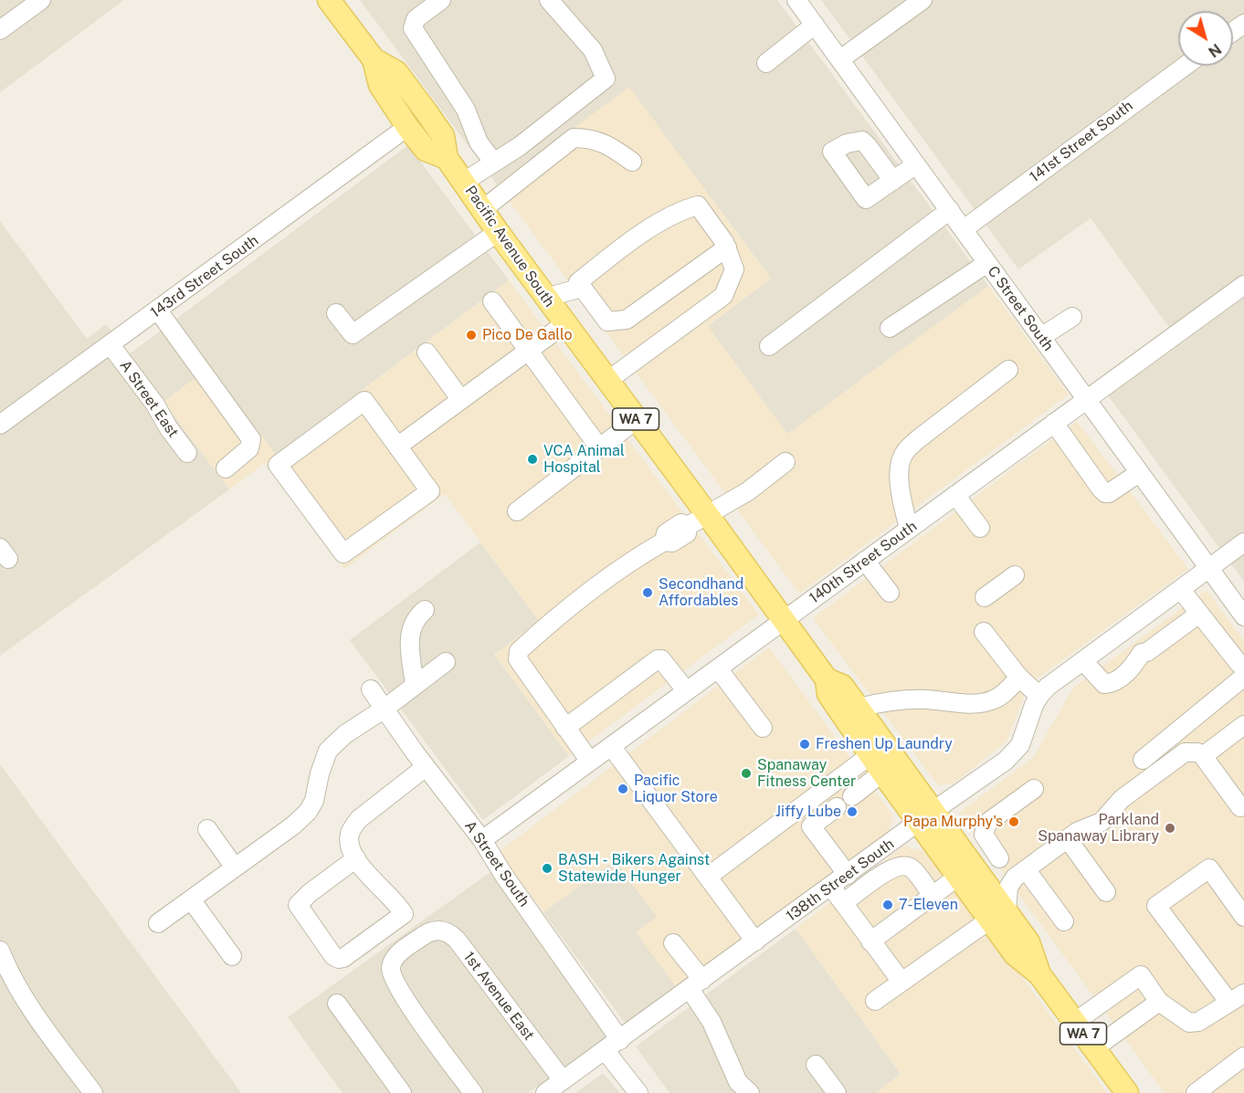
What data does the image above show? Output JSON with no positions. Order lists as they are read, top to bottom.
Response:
{
  "streets": {
    "main road": ["Pacific Avenue South", "WA 7"],
    "street": [
      "141st Street South",
      "143rd Street South",
      "C Street South",
      "A Street East",
      "140th Street South",
      "A Street South",
      "138th Street South",
      "1st Avenue East"
    ]
  },
  "crossings": [
    ["141st Street South", "C Street South"],
    ["Pacific Avenue South", "143rd Street South"],
    ["Pacific Avenue South", "140th Street South"],
    ["Pacific Avenue South", "138th Street South"],
    ["143rd Street South", "A Street East"],
    ["C Street South", "140th Street South"],
    ["C Street South", "138th Street South"],
    ["140th Street South", "A Street South"],
    ["A Street South", "138th Street South"],
    ["138th Street South", "1st Avenue East"]
  ],
  "places": [
    "Pico De Gallo",
    "VCA Animal Hospital",
    "Secondhand Affordables",
    "Freshen Up Laundry",
    "Spanaway Fitness Center",
    "Pacific Liquor Store",
    "Jiffy Lube",
    "Papa Murphy's",
    "Parkland Spanaway Library",
    "BASH - Bikers Against Statewide Hunger",
    "7-Eleven"
  ],
  "north": "bottom right"
}
